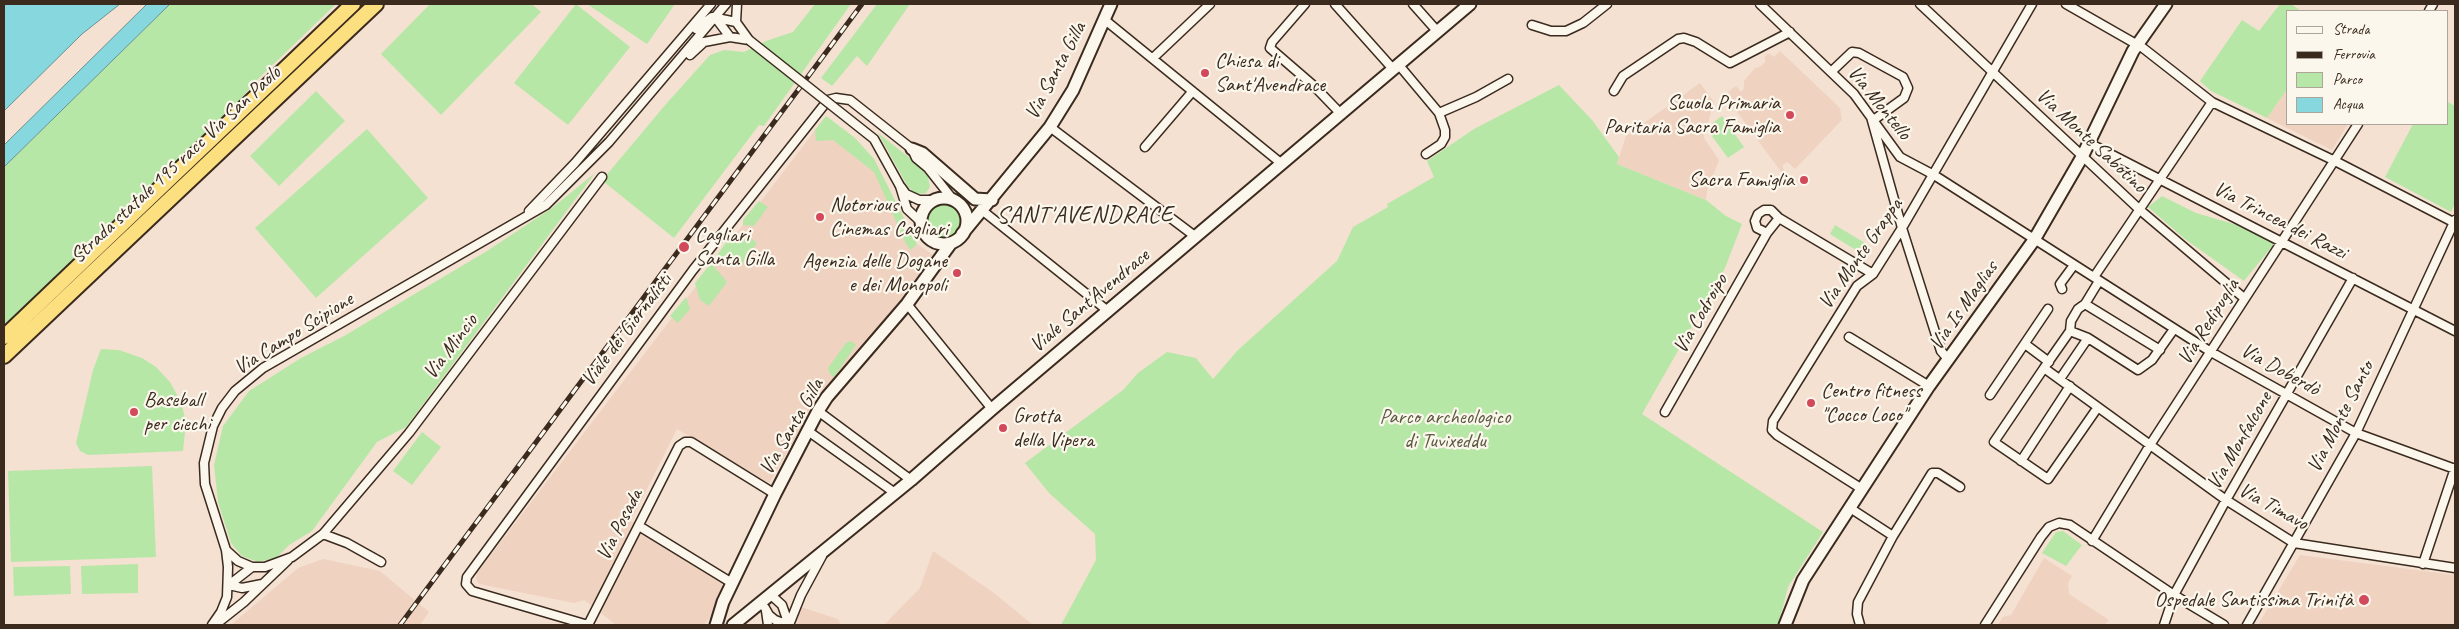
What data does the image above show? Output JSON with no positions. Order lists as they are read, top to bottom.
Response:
{
  "streets": {
    "highway": ["Strada statale 195 racc Via San Paolo"],
    "street": [
      "Via Santa Gilla",
      "Via Montello",
      "Via Monte Sabotino",
      "Via Trincea dei Razzi",
      "Via Monte Grappa",
      "Viale Sant'Avendrace",
      "Via Is Maglias",
      "Via Codroipo",
      "Via Redipuglia",
      "Viale dei Giornalisti",
      "Via Campo Scipione",
      "Via Mincio",
      "Via Doberdò",
      "Via Monte Santo",
      "Via Monfalcone",
      "Via Timavo",
      "Via Posada"
    ]
  },
  "crossings": [
    ["Via Santa Gilla", "Viale dei Giornalisti"],
    ["Via Santa Gilla", "Via Posada"],
    ["Via Montello", "Via Monte Grappa"],
    ["Via Montello", "Via Is Maglias"],
    ["Via Montello", "Via Doberdò"],
    ["Via Monte Sabotino", "Via Monte Grappa"],
    ["Via Monte Sabotino", "Via Is Maglias"],
    ["Via Monte Sabotino", "Via Redipuglia"],
    ["Via Trincea dei Razzi", "Via Is Maglias"],
    ["Via Trincea dei Razzi", "Via Redipuglia"],
    ["Via Trincea dei Razzi", "Via Monte Santo"],
    ["Via Trincea dei Razzi", "Via Monfalcone"],
    ["Via Monte Grappa", "Via Is Maglias"],
    ["Via Is Maglias", "Via Doberdò"],
    ["Via Redipuglia", "Via Doberdò"],
    ["Via Redipuglia", "Via Timavo"],
    ["Viale dei Giornalisti", "Via Posada"],
    ["Via Doberdò", "Via Monte Santo"],
    ["Via Doberdò", "Via Monfalcone"],
    ["Via Monte Santo", "Via Timavo"],
    ["Via Monfalcone", "Via Timavo"]
  ],
  "districts": ["SANT'AVENDRACE"],
  "parks": ["Parco archeologico di Tuvixeddu"],
  "places": [
    "Chiesa di Sant'Avendrace",
    "Scuola Primaria Paritaria Sacra Famiglia",
    "Sacra Famiglia",
    "Notorious Cinemas Cagliari",
    "Cagliari Santa Gilla",
    "Agenzia delle Dogane e dei Monopoli",
    "Centro fitness \"Cocco Loco\"",
    "Baseball per ciechi",
    "Grotta della Vipera",
    "Ospedale Santissima Trinità"
  ],
  "legend": [
    "Strada",
    "Ferrovia",
    "Parco",
    "Acqua"
  ]
}
